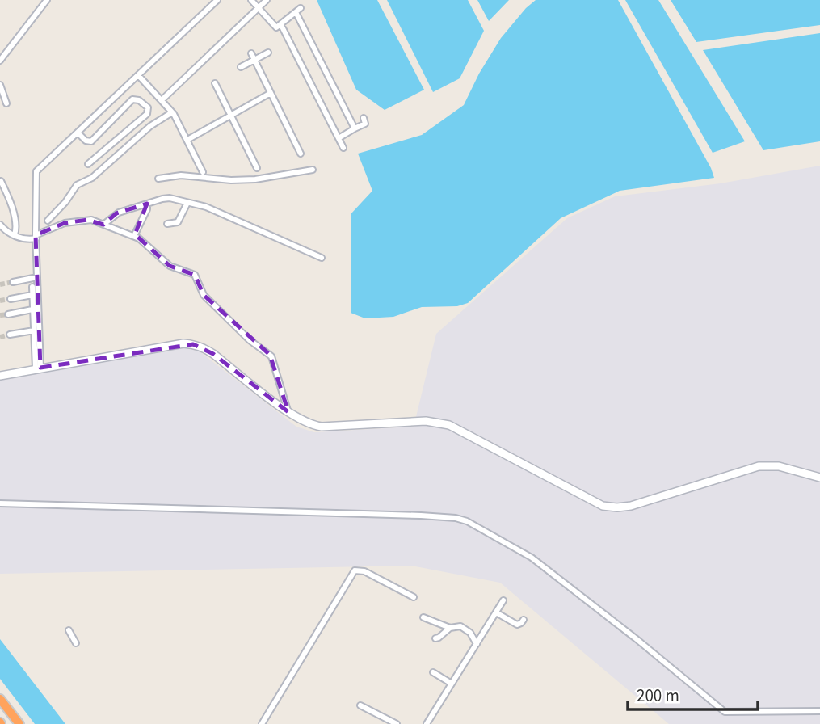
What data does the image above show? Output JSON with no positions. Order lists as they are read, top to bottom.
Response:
{
  "scale_bar": "200 m"
}
